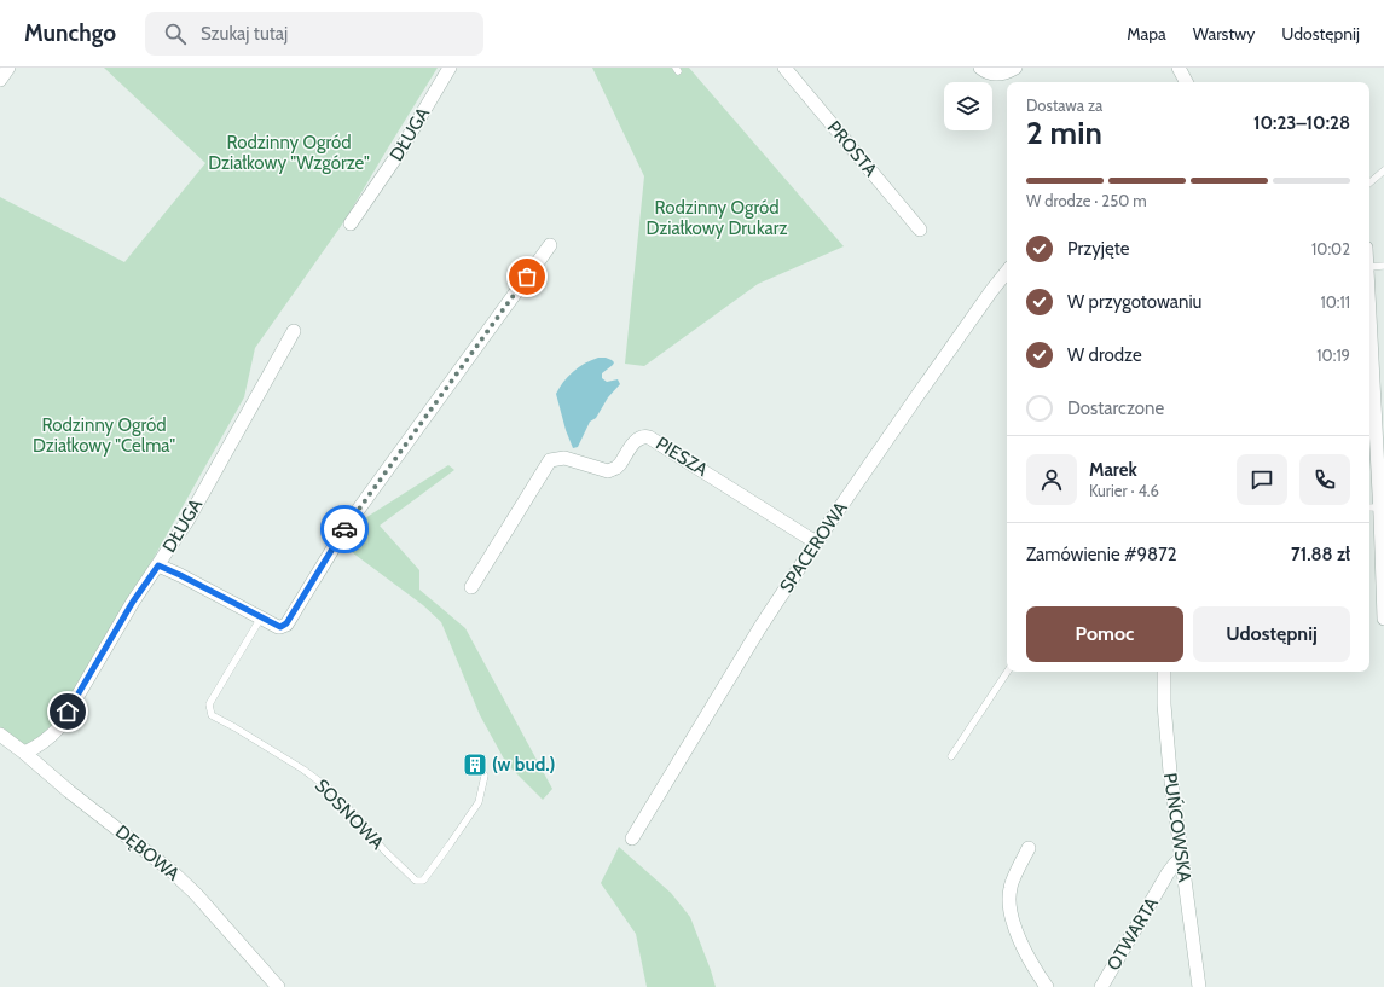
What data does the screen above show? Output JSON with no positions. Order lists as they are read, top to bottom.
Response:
{
  "streets": {
    "street": [
      "DŁUGA",
      "PROSTA",
      "PIESZA",
      "SPACEROWA",
      "PUŃCOWSKA",
      "DĘBOWA",
      "OTWARTA"
    ],
    "lane": ["SOSNOWA"]
  },
  "crossings": [
    ["DŁUGA", "DĘBOWA"],
    ["PIESZA", "SPACEROWA"],
    ["PUŃCOWSKA", "OTWARTA"]
  ],
  "parks": ["Rodzinny Ogród Działkowy \"Wzgórze\"", "Rodzinny Ogród Działkowy Drukarz", "Rodzinny Ogród Działkowy \"Celma\""],
  "places": {
    "building": ["(w bud.)"]
  },
  "page": {
    "header": "Munchgo",
    "search": "Szukaj tutaj",
    "nav": ["Mapa", "Warstwy", "Udostępnij"],
    "heading": ["2 min", "Dostawa za", "10:23–10:28"],
    "panel": [
      "Marek",
      "Kurier · 4.6",
      "Zamówienie #9872",
      "71.88 zł"
    ],
    "bar": "W drodze · 250 m",
    "list": [
      ["Przyjęte", "10:02"],
      ["W przygotowaniu", "10:11"],
      ["W drodze", "10:19"],
      "Dostarczone"
    ],
    "buttons": ["Pomoc", "Udostępnij"]
  }
}
